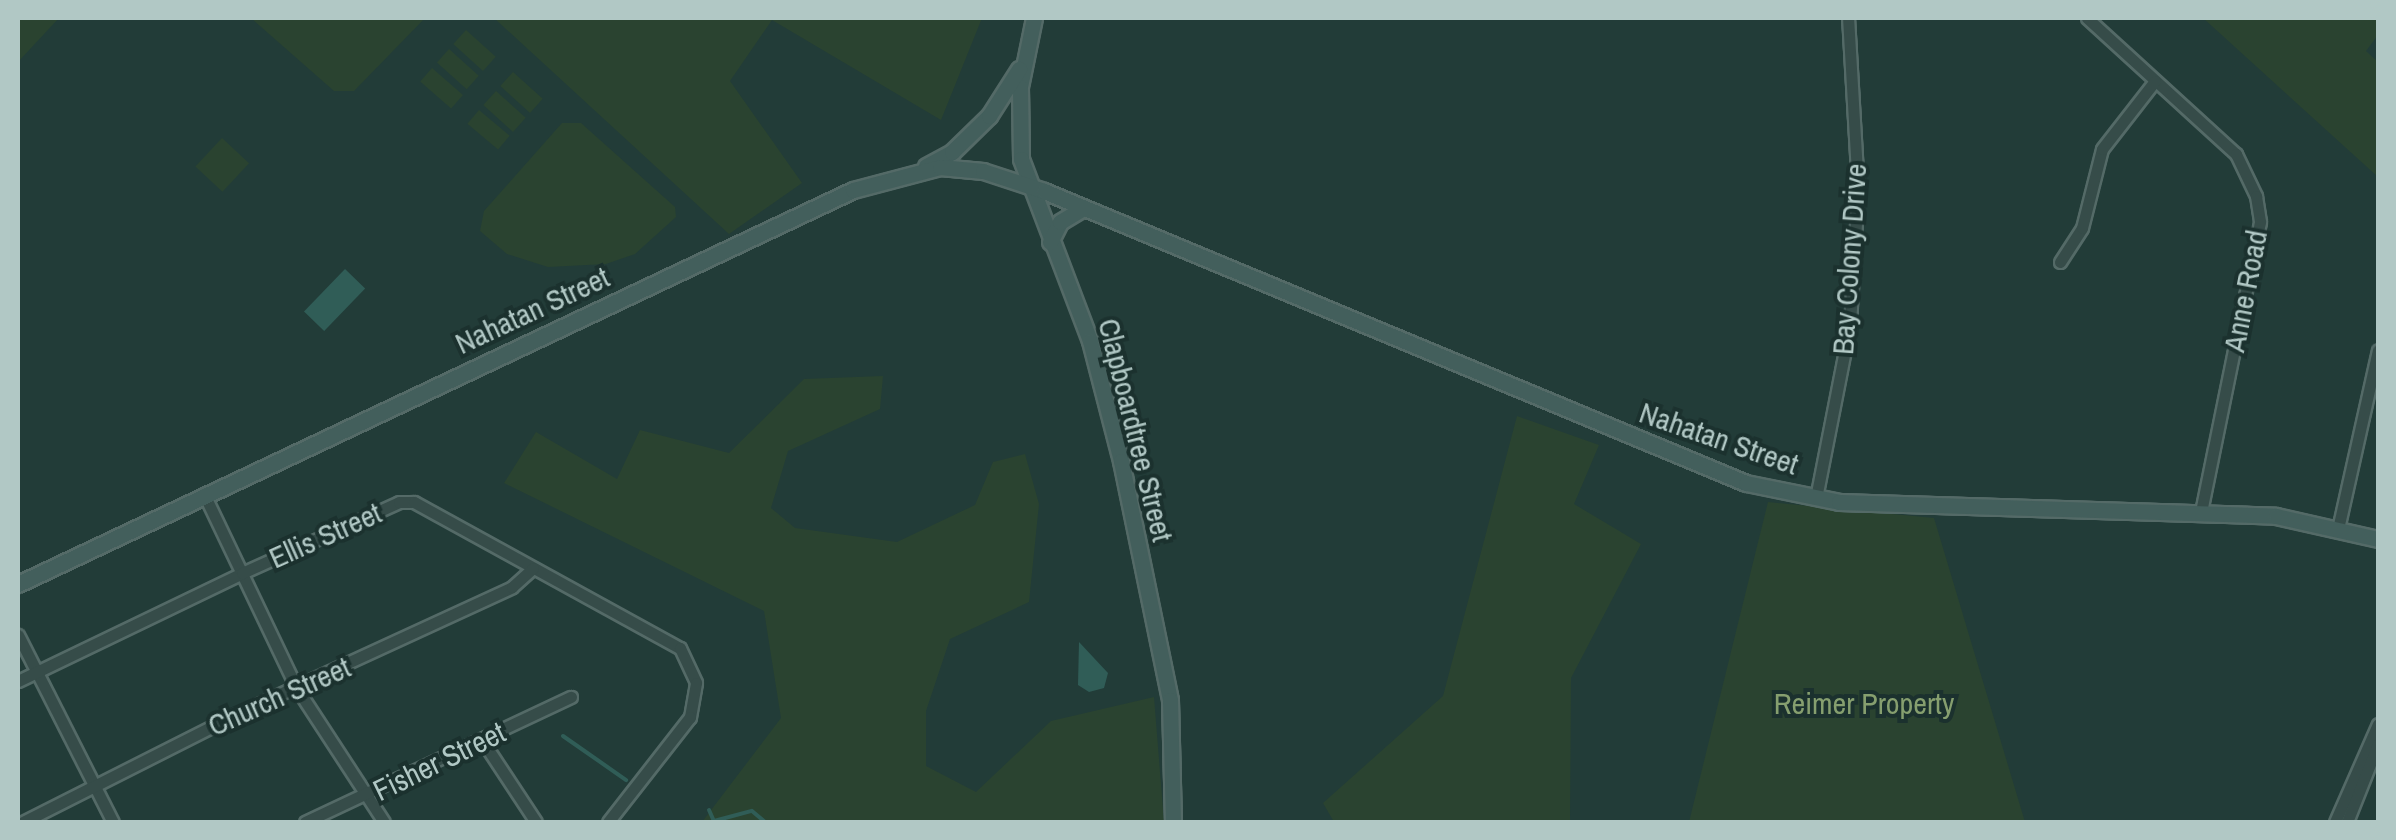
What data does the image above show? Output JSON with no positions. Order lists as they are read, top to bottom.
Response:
{
  "streets": {
    "main road": ["Nahatan Street", "Clapboardtree Street"],
    "street": [
      "Bay Colony Drive",
      "Anne Road",
      "Ellis Street",
      "Church Street",
      "Fisher Street"
    ]
  },
  "crossings": [
    ["Bay Colony Drive", "Nahatan Street"],
    ["Anne Road", "Nahatan Street"],
    ["Nahatan Street", "Clapboardtree Street"],
    ["Ellis Street", "Church Street"]
  ],
  "parks": ["Reimer Property"]
}
